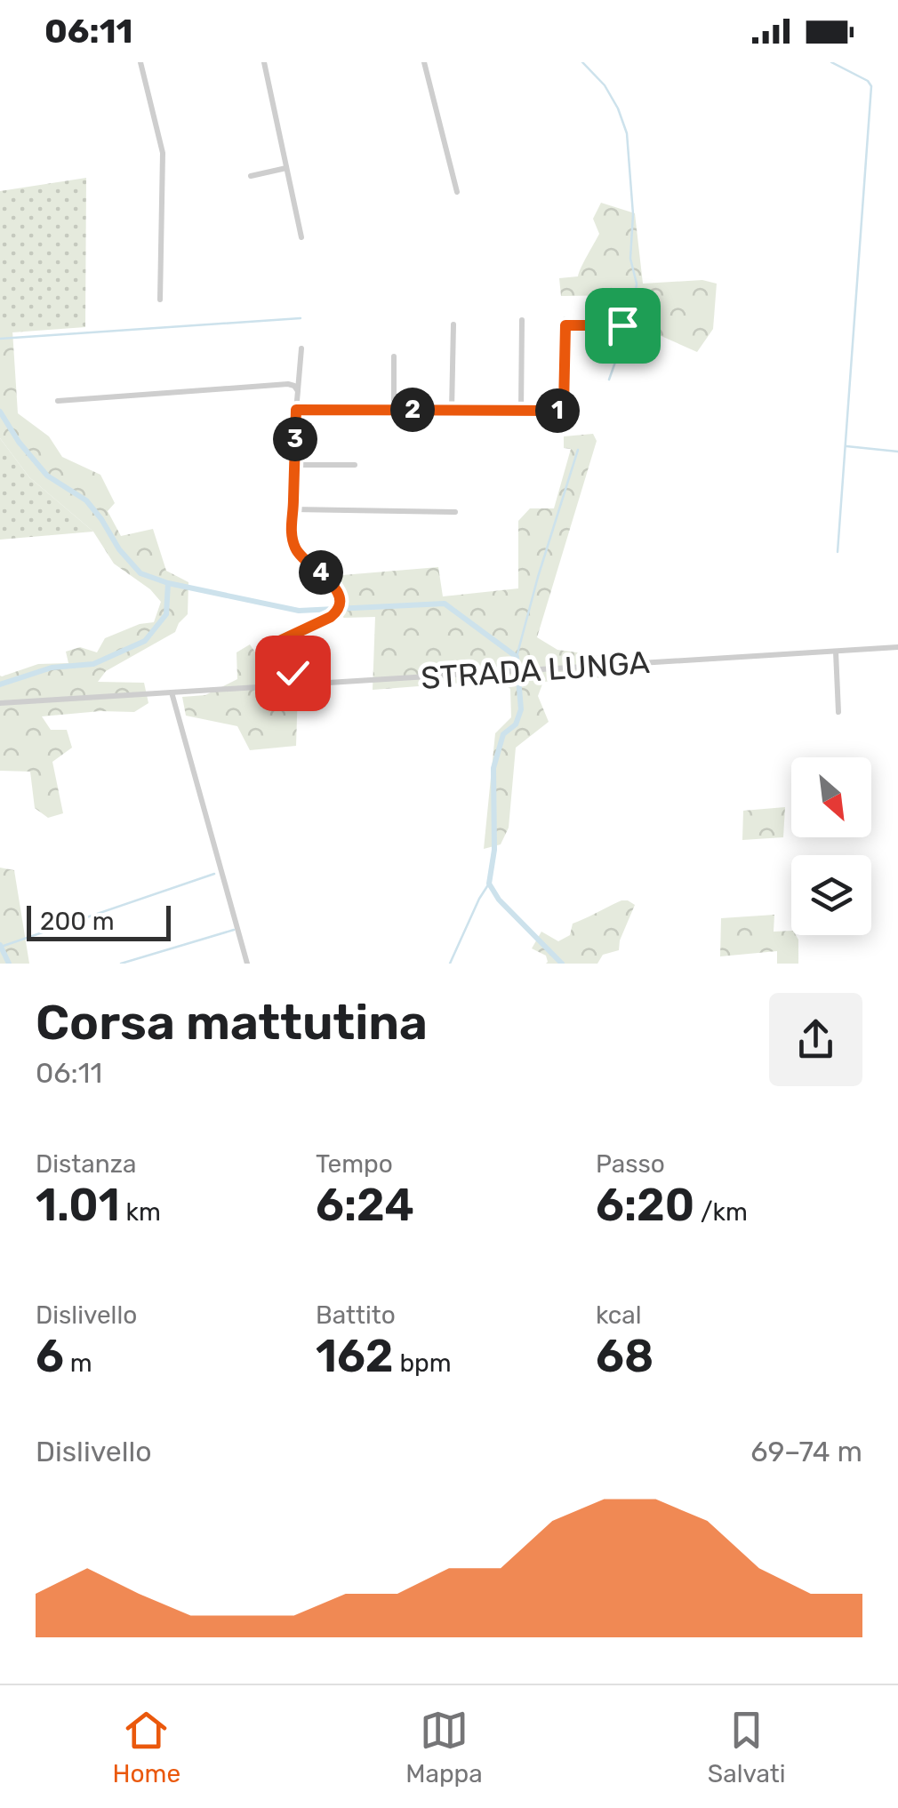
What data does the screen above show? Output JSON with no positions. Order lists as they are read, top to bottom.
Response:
{
  "streets": {
    "street": ["STRADA LUNGA"]
  },
  "scale_bar": "200 m",
  "north": "bottom right",
  "page": {
    "status": "06:11",
    "pins": [
      "2",
      "1",
      "3",
      "4"
    ],
    "scale": "200 m",
    "heading": ["Corsa mattutina", "06:11"],
    "stats": [
      ["Distanza", "1.01 km"],
      ["Tempo", "6:24"],
      ["Passo", "6:20 /km"],
      ["Dislivello", "6 m"],
      ["Battito", "162 bpm"],
      ["kcal", "68"]
    ],
    "chart": ["Dislivello", "69–74 m"],
    "tabs": ["Home", "Mappa", "Salvati"]
  }
}
